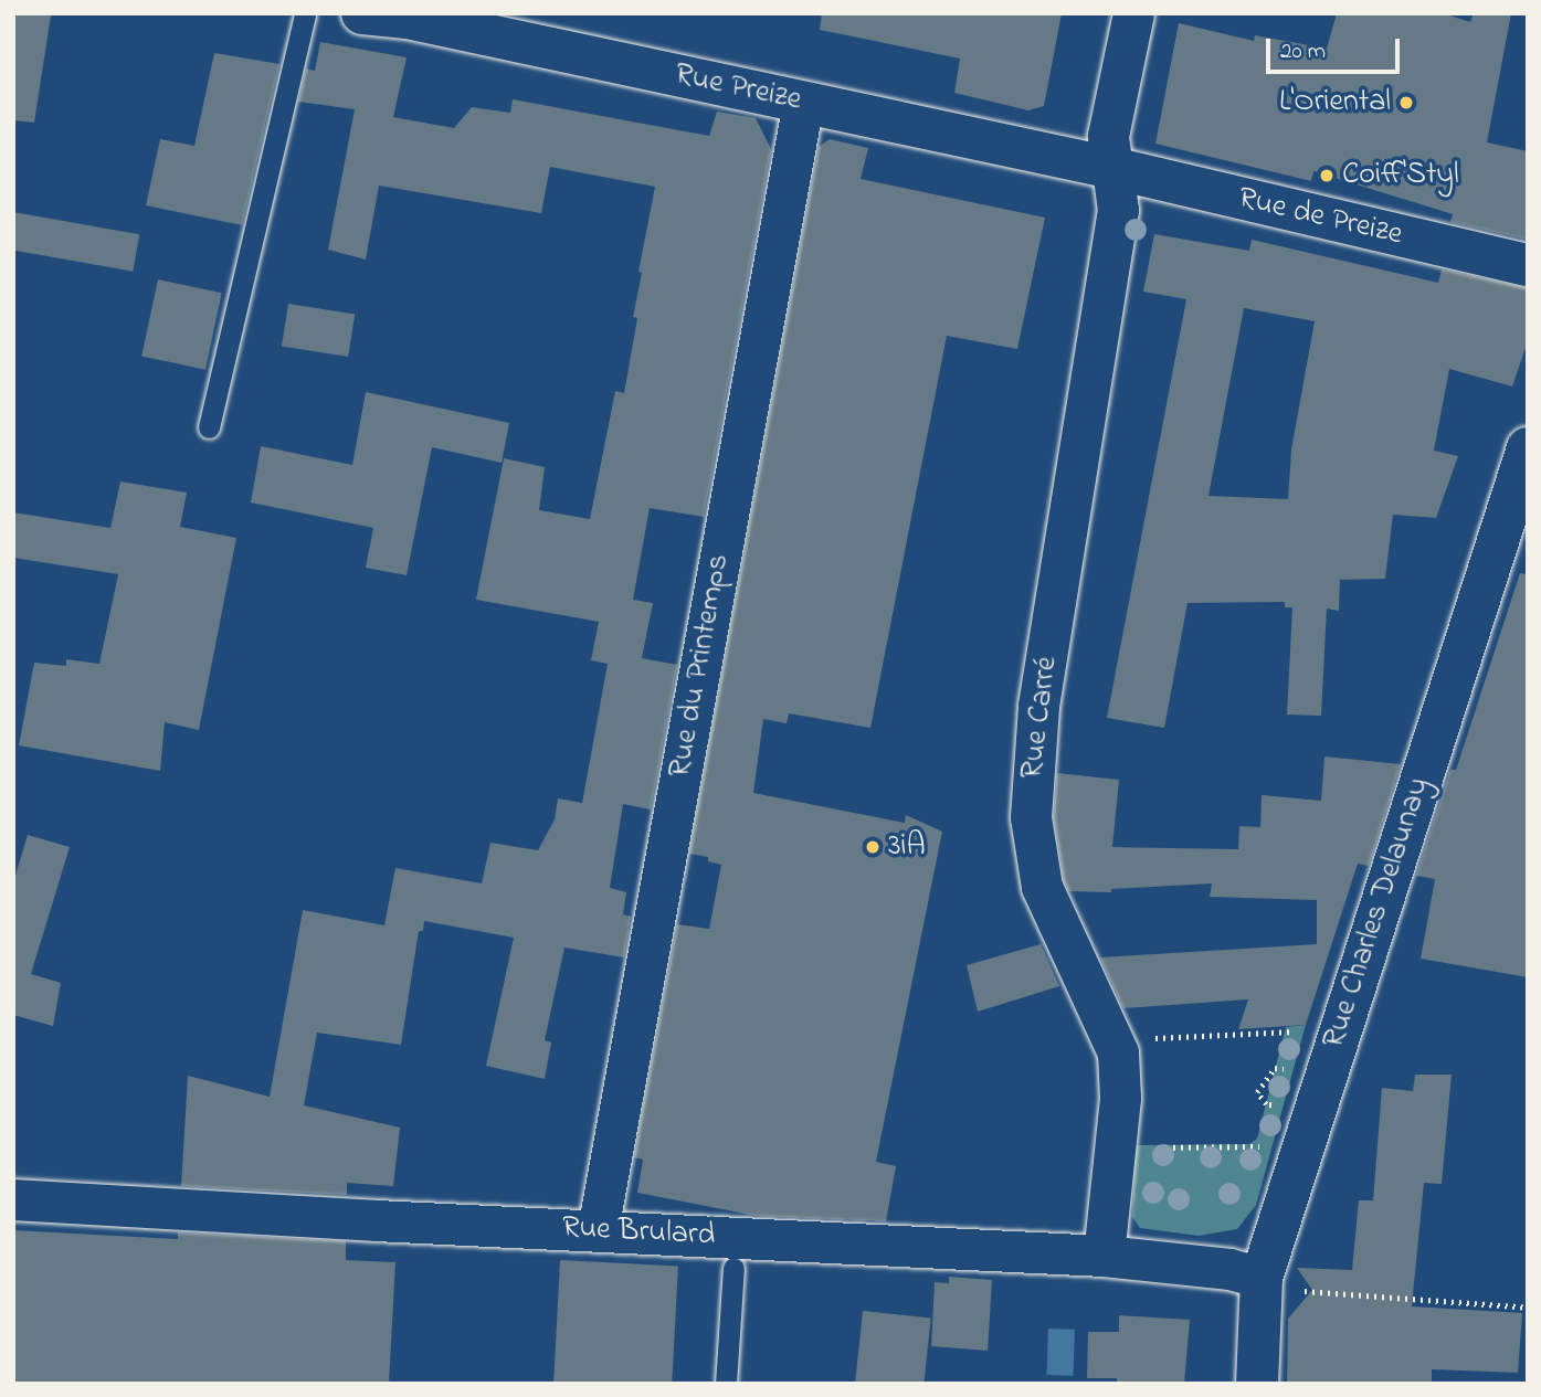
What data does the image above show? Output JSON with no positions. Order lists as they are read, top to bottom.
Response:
{
  "streets": {
    "street": [
      "Rue Preize",
      "Rue de Preize",
      "Rue du Printemps",
      "Rue Carré",
      "Rue Charles Delaunay",
      "Rue Brulard"
    ]
  },
  "crossings": [
    ["Rue Preize", "Rue de Preize"],
    ["Rue Preize", "Rue du Printemps"],
    ["Rue Preize", "Rue Carré"],
    ["Rue de Preize", "Rue Carré"],
    ["Rue du Printemps", "Rue Brulard"],
    ["Rue Carré", "Rue Brulard"],
    ["Rue Charles Delaunay", "Rue Brulard"]
  ],
  "places": ["L'Oriental", "Coiff'Styl", "3iA"],
  "scale_bar": "20 m"
}
